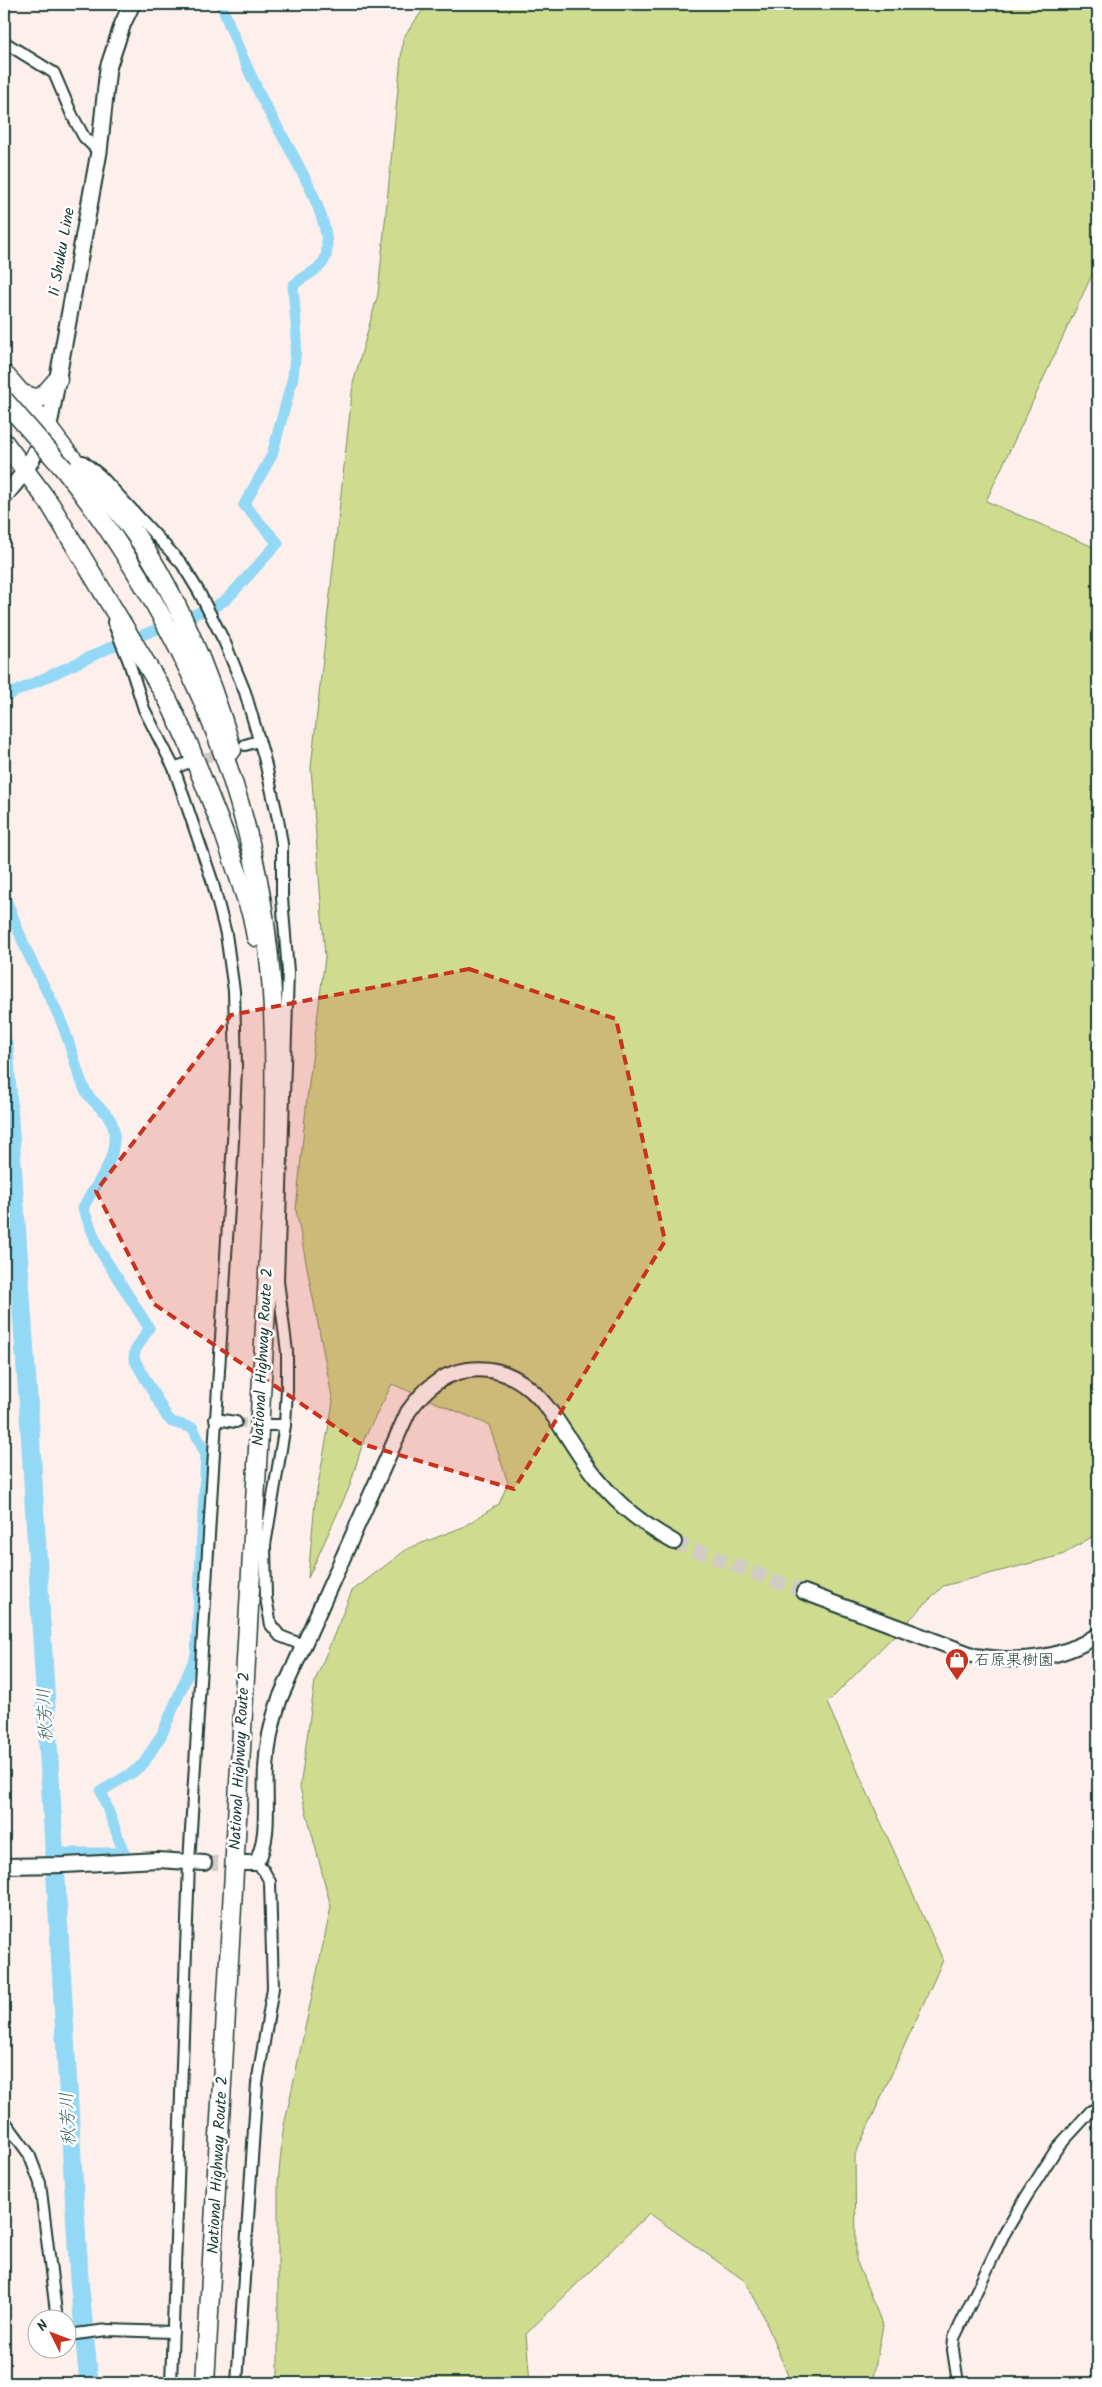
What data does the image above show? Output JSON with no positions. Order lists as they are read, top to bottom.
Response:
{
  "streets": {
    "highway": ["National Highway Route 2"],
    "main road": ["Ii Shuku Line"]
  },
  "water": ["秋芳川"],
  "places": {
    "shop": ["石原果樹園"]
  },
  "north": "top left"
}
